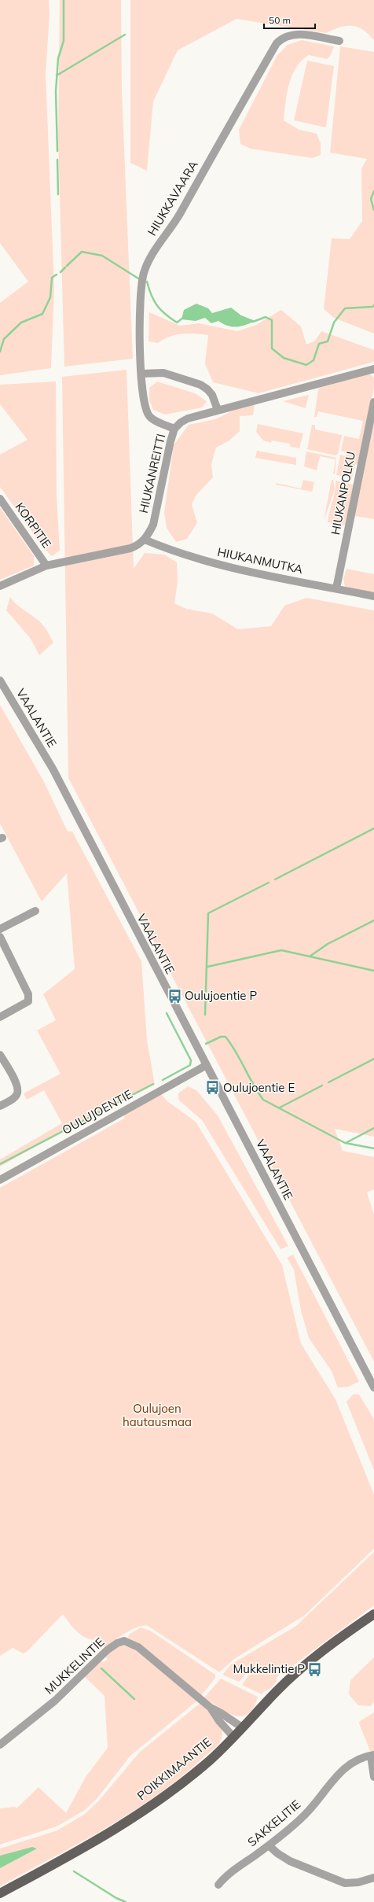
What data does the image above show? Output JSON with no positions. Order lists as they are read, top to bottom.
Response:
{
  "streets": {
    "main road": ["POIKKIMAANTIE"],
    "street": [
      "HIUKKAVAARA",
      "HIUKANREITTI",
      "HIUKANPOLKU",
      "KORPITIE",
      "HIUKANMUTKA",
      "VAALANTIE",
      "OULUJOENTIE",
      "MUKKELINTIE",
      "SAKKELITIE"
    ]
  },
  "crossings": [
    ["HIUKKAVAARA", "HIUKANREITTI"],
    ["HIUKANREITTI", "HIUKANMUTKA"],
    ["HIUKANPOLKU", "HIUKANMUTKA"],
    ["VAALANTIE", "OULUJOENTIE"],
    ["MUKKELINTIE", "POIKKIMAANTIE"]
  ],
  "parks": ["Oulujoen hautausmaa"],
  "places": {
    "bus stop": ["Oulujoentie P", "Oulujoentie E", "Mukkelintie P"]
  },
  "scale_bar": "50 m"
}
